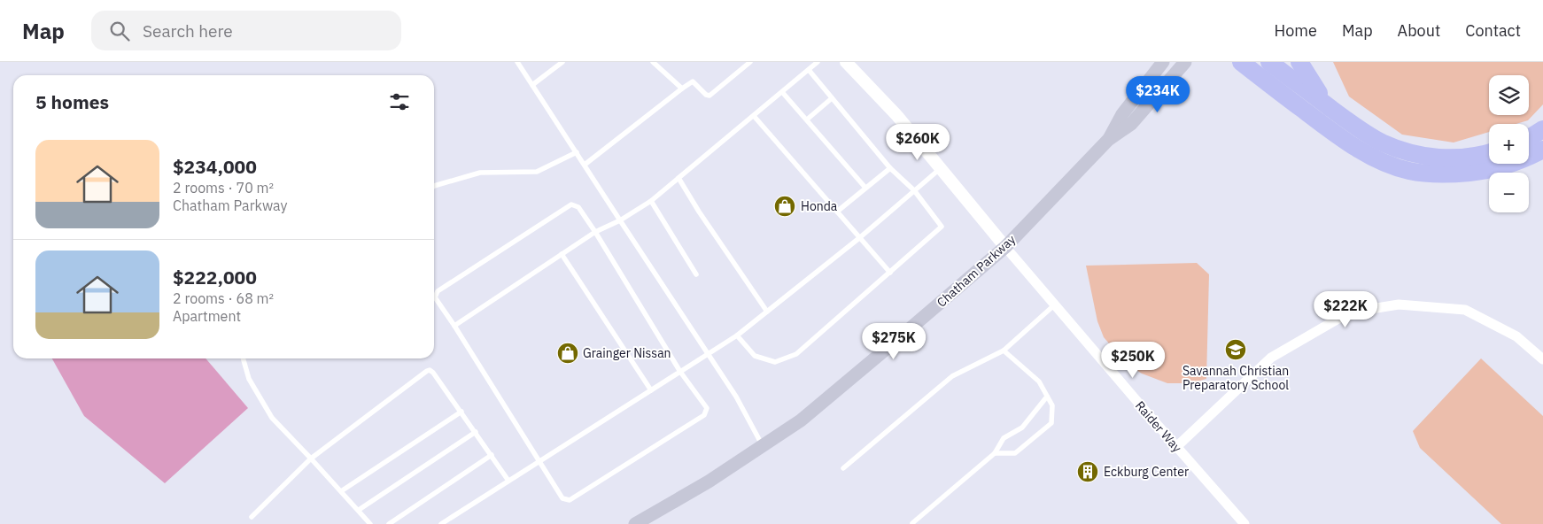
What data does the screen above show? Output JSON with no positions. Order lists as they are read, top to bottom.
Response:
{
  "streets": {
    "main road": ["Chatham Parkway"],
    "street": ["Raider Way"]
  },
  "crossings": [
    ["Chatham Parkway", "Raider Way"]
  ],
  "places": {
    "shop": ["Honda", "Grainger Nissan"],
    "school or university": ["Savannah Christian Preparatory School"],
    "building": ["Eckburg Center"]
  },
  "page": {
    "header": "Map",
    "search": "Search here",
    "nav": [
      "Home",
      "Map",
      "About",
      "Contact"
    ],
    "map_buttons": ["+", "−"],
    "heading": "5 homes",
    "price": [
      "$234K",
      "$260K",
      "$222K",
      "$275K",
      "$250K"
    ],
    "list": [
      {
        "name": "$234,000",
        "note": "2 rooms · 70 m² · Chatham Parkway"
      },
      {
        "name": "$222,000",
        "note": "2 rooms · 68 m² · Apartment"
      }
    ]
  }
}
